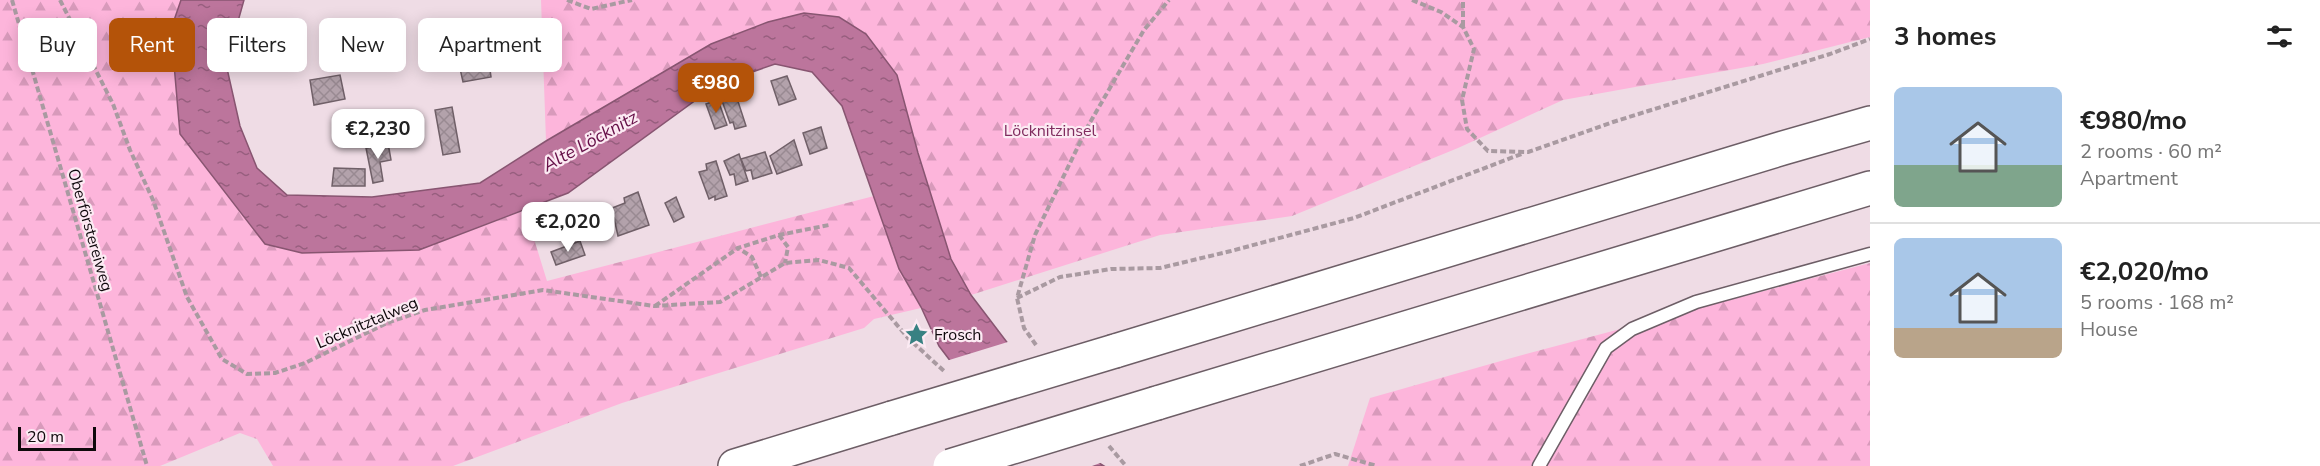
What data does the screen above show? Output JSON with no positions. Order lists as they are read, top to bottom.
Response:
{
  "streets": {
    "path": ["Oberförstereiweg", "Löcknitztalweg"]
  },
  "water": ["Alte Löcknitz"],
  "parks": ["Löcknitzinsel"],
  "places": {
    "place": ["Frosch"]
  },
  "scale_bar": "20 m",
  "page": {
    "heading": "3 homes",
    "chip": [
      "Buy",
      "Rent",
      "Filters",
      "New",
      "Apartment"
    ],
    "price": ["€980", "€2,230", "€2,020"],
    "list": [
      {
        "name": "€980/mo",
        "note": "2 rooms · 60 m² · Apartment"
      },
      {
        "name": "€2,020/mo",
        "note": "5 rooms · 168 m² · House"
      }
    ],
    "scale": "20 m"
  }
}
